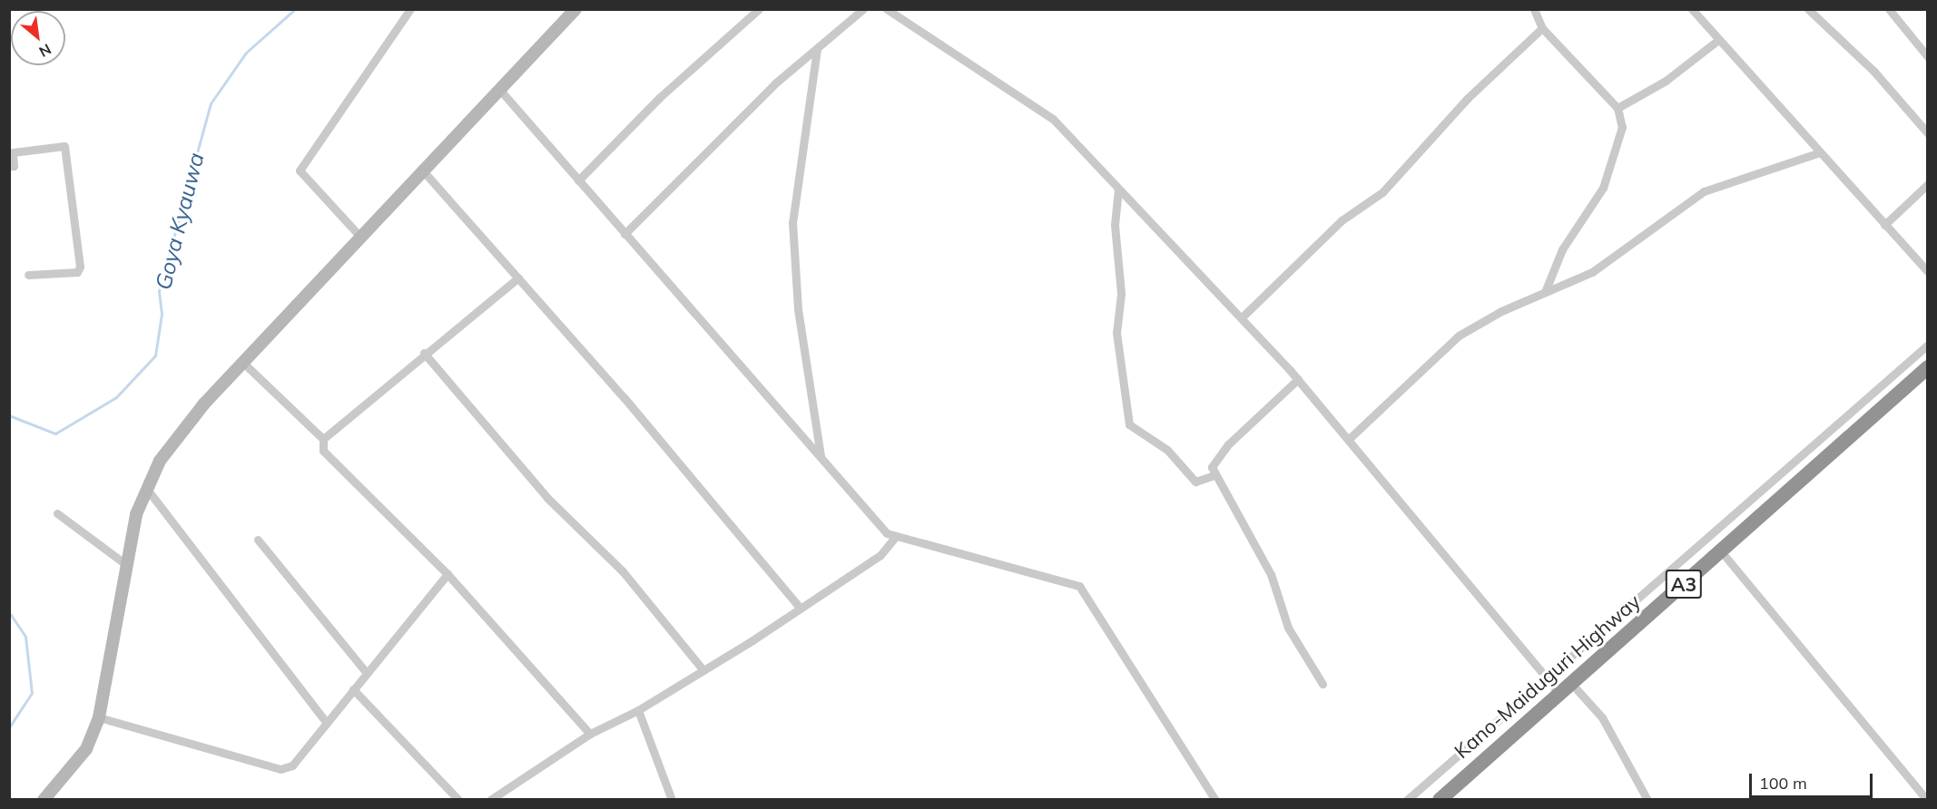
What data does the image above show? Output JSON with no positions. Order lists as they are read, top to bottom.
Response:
{
  "streets": {
    "highway": ["A3", "Kano-Maiduguri Highway"]
  },
  "water": ["Goya Kyauwa"],
  "scale_bar": "100 m",
  "north": "bottom right"
}
